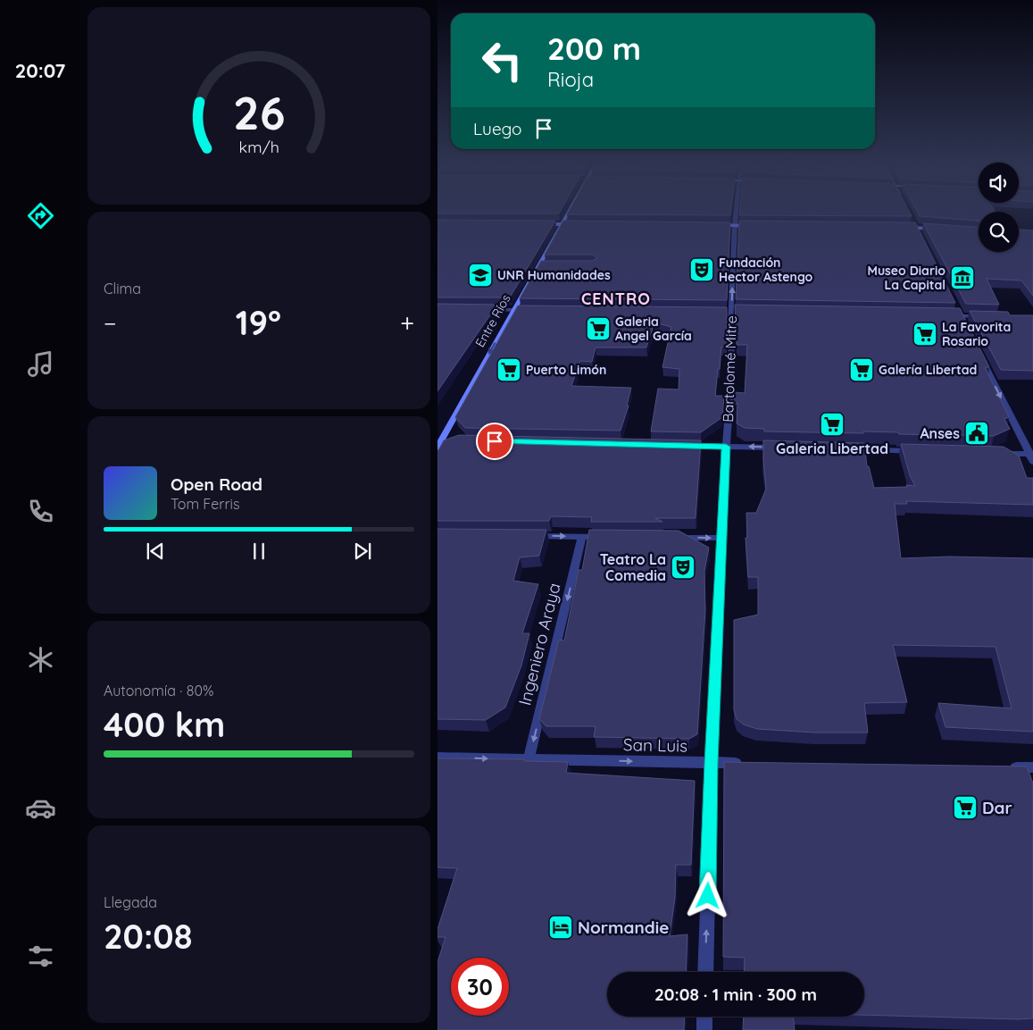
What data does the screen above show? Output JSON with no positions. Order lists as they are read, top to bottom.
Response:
{
  "streets": {
    "main road": ["Entre Ríos"],
    "street": ["Bartolomé Mitre", "Ingeniero Araya", "San Luis"]
  },
  "crossings": [
    ["Bartolomé Mitre", "San Luis"],
    ["Ingeniero Araya", "San Luis"]
  ],
  "one_way": [
    "Entre Ríos",
    "Bartolomé Mitre",
    "Ingeniero Araya",
    "San Luis"
  ],
  "districts": ["CENTRO"],
  "places": {
    "theatre": ["Fundación Hector Astengo", "Teatro La Comedia"],
    "school or university": ["UNR Humanidades"],
    "museum": ["Museo Diario La Capital"],
    "supermarket": [
      "Galeria Angel García",
      "La Favorita Rosario",
      "Puerto Limón",
      "Galería Libertad",
      "Galeria Libertad",
      "Dar"
    ],
    "public building": ["Anses"],
    "hotel": ["Normandie"]
  },
  "page": {
    "tabs": "20:07",
    "turn": ["200 m", "Rioja"],
    "then": "Luego",
    "tile": [
      "Clima",
      ["Autonomía · 80%", "400 km"],
      ["Llegada", "20:08"]
    ],
    "heat": ["−", "19°", "+"],
    "song": ["Open Road", "Tom Ferris"],
    "limit": "30",
    "trip": "20:08 · 1 min · 300 m",
    "gauge": ["26", "km/h"]
  }
}
